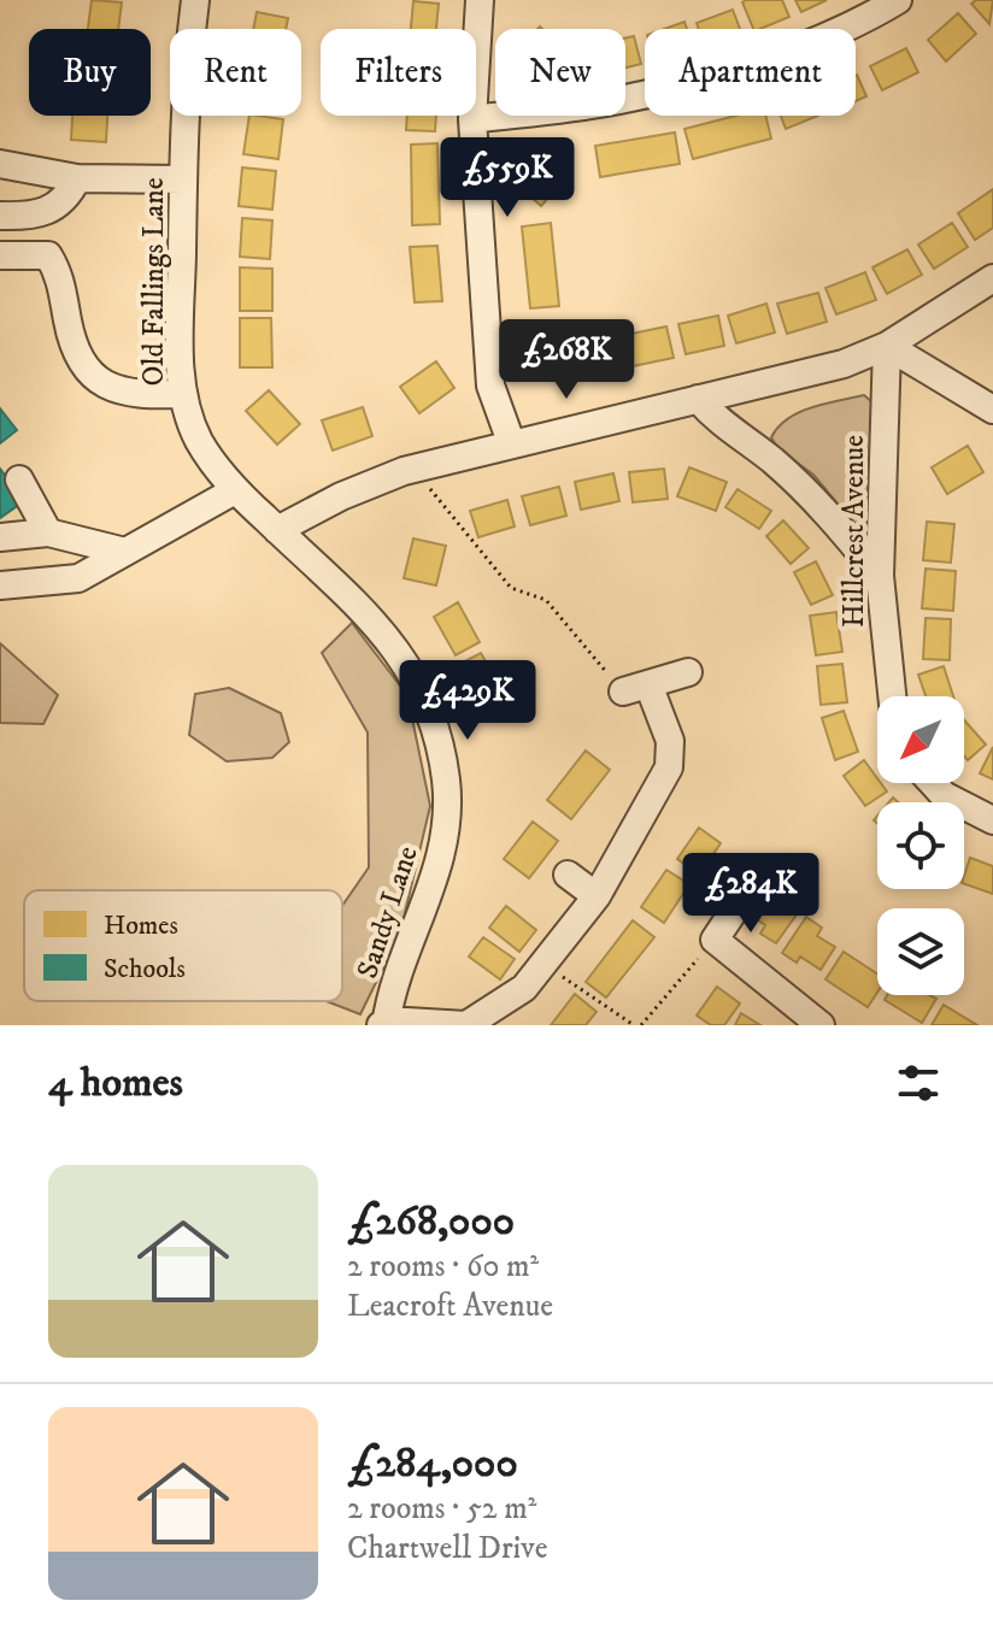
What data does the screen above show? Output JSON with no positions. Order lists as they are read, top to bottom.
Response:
{
  "streets": {
    "street": ["Old Fallings Lane", "Hillcrest Avenue", "Sandy Lane"]
  },
  "crossings": [
    ["Old Fallings Lane", "Sandy Lane"]
  ],
  "legend": ["Homes", "Schools"],
  "north": "bottom left",
  "page": {
    "chip": [
      "Buy",
      "Rent",
      "Filters",
      "New",
      "Apartment"
    ],
    "price": [
      "£559K",
      "£268K",
      "£429K",
      "£284K"
    ],
    "heading": "4 homes",
    "list": [
      {
        "name": "£268,000",
        "note": "2 rooms · 60 m² · Leacroft Avenue"
      },
      {
        "name": "£284,000",
        "note": "2 rooms · 52 m² · Chartwell Drive"
      }
    ]
  }
}
